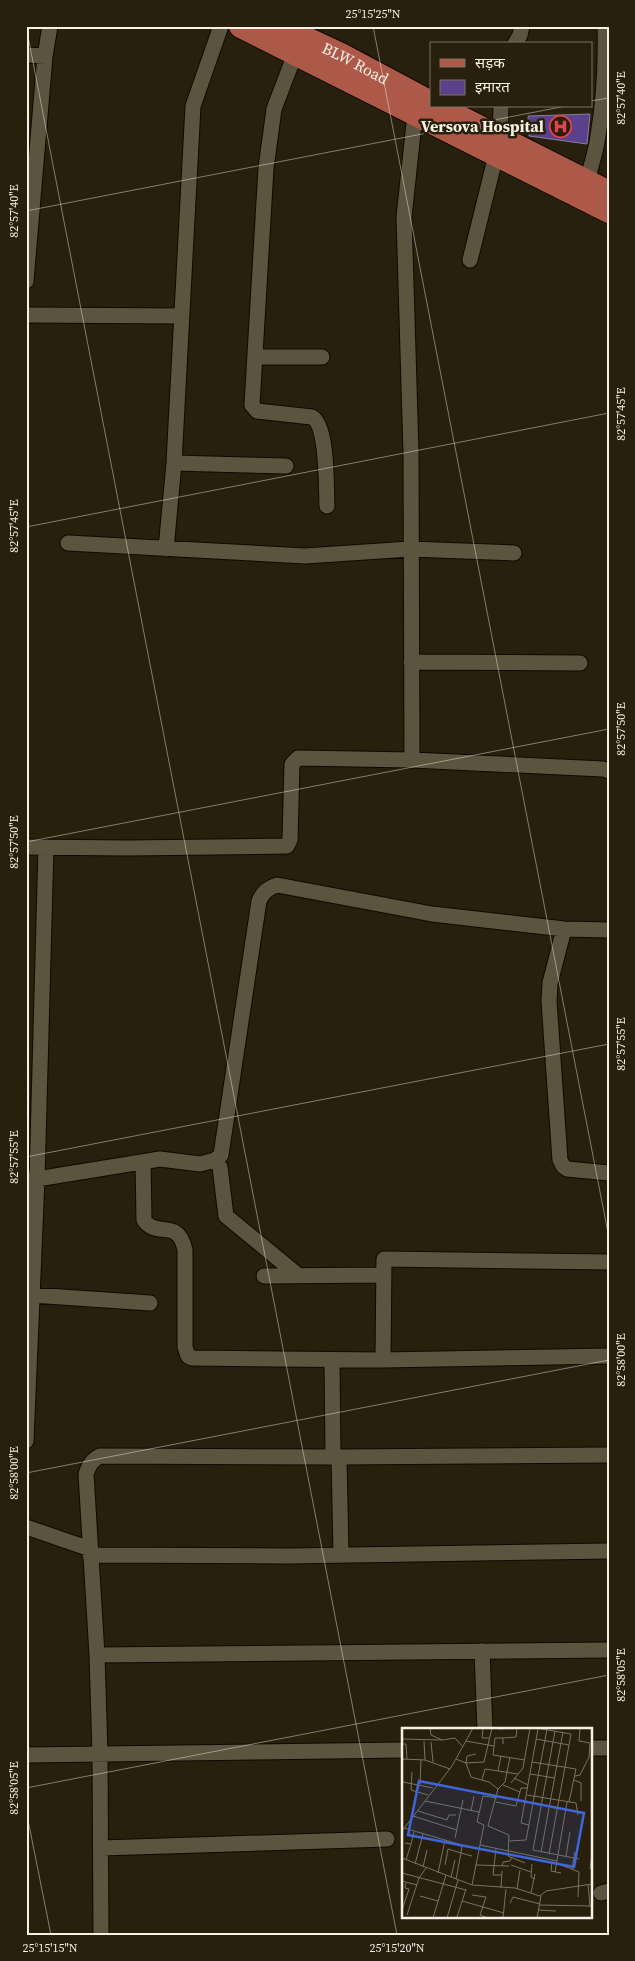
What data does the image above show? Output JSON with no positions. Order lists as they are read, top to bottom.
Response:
{
  "streets": {
    "main road": ["BLW Road"]
  },
  "places": {
    "hospital": ["Versova Hospital"]
  },
  "legend": ["सड़क", "इमारत"],
  "coordinates": [
    "25°15'25\"N",
    "82°57'40\"E",
    "82°57'45\"E",
    "82°57'50\"E",
    "82°57'55\"E",
    "82°58'00\"E",
    "82°58'05\"E",
    "25°15'15\"N",
    "25°15'20\"N"
  ]
}
